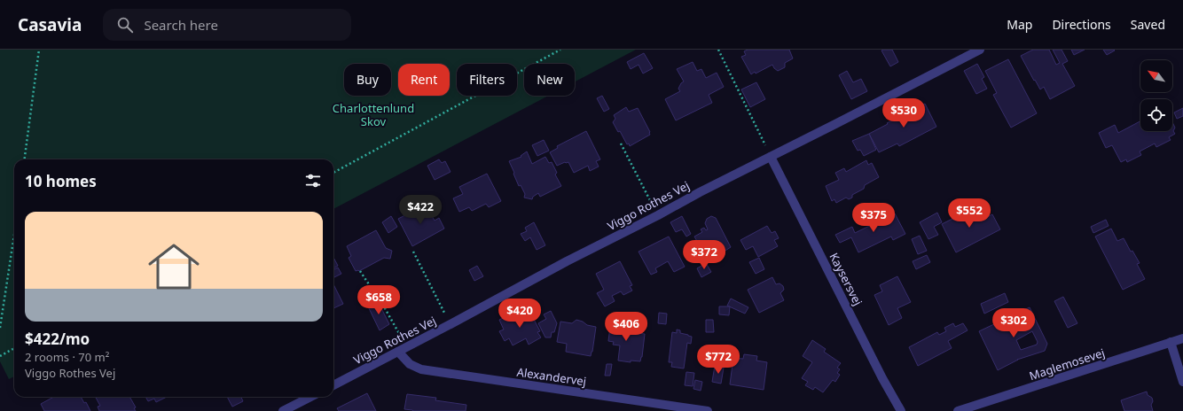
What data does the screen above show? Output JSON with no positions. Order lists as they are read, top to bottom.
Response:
{
  "streets": {
    "street": [
      "Viggo Rothes Vej",
      "Kaysersvej",
      "Maglemosevej",
      "Alexandervej"
    ]
  },
  "crossings": [
    ["Viggo Rothes Vej", "Kaysersvej"],
    ["Viggo Rothes Vej", "Alexandervej"]
  ],
  "parks": ["Charlottenlund Skov"],
  "north": "top left",
  "page": {
    "header": "Casavia",
    "search": "Search here",
    "nav": ["Map", "Directions", "Saved"],
    "chip": [
      "Buy",
      "Rent",
      "Filters",
      "New"
    ],
    "price": [
      "$530",
      "$422",
      "$552",
      "$375",
      "$372",
      "$658",
      "$420",
      "$302",
      "$406",
      "$772"
    ],
    "heading": "10 homes",
    "list": [
      {
        "name": "$422/mo",
        "note": "2 rooms · 70 m² · Viggo Rothes Vej"
      }
    ]
  }
}
